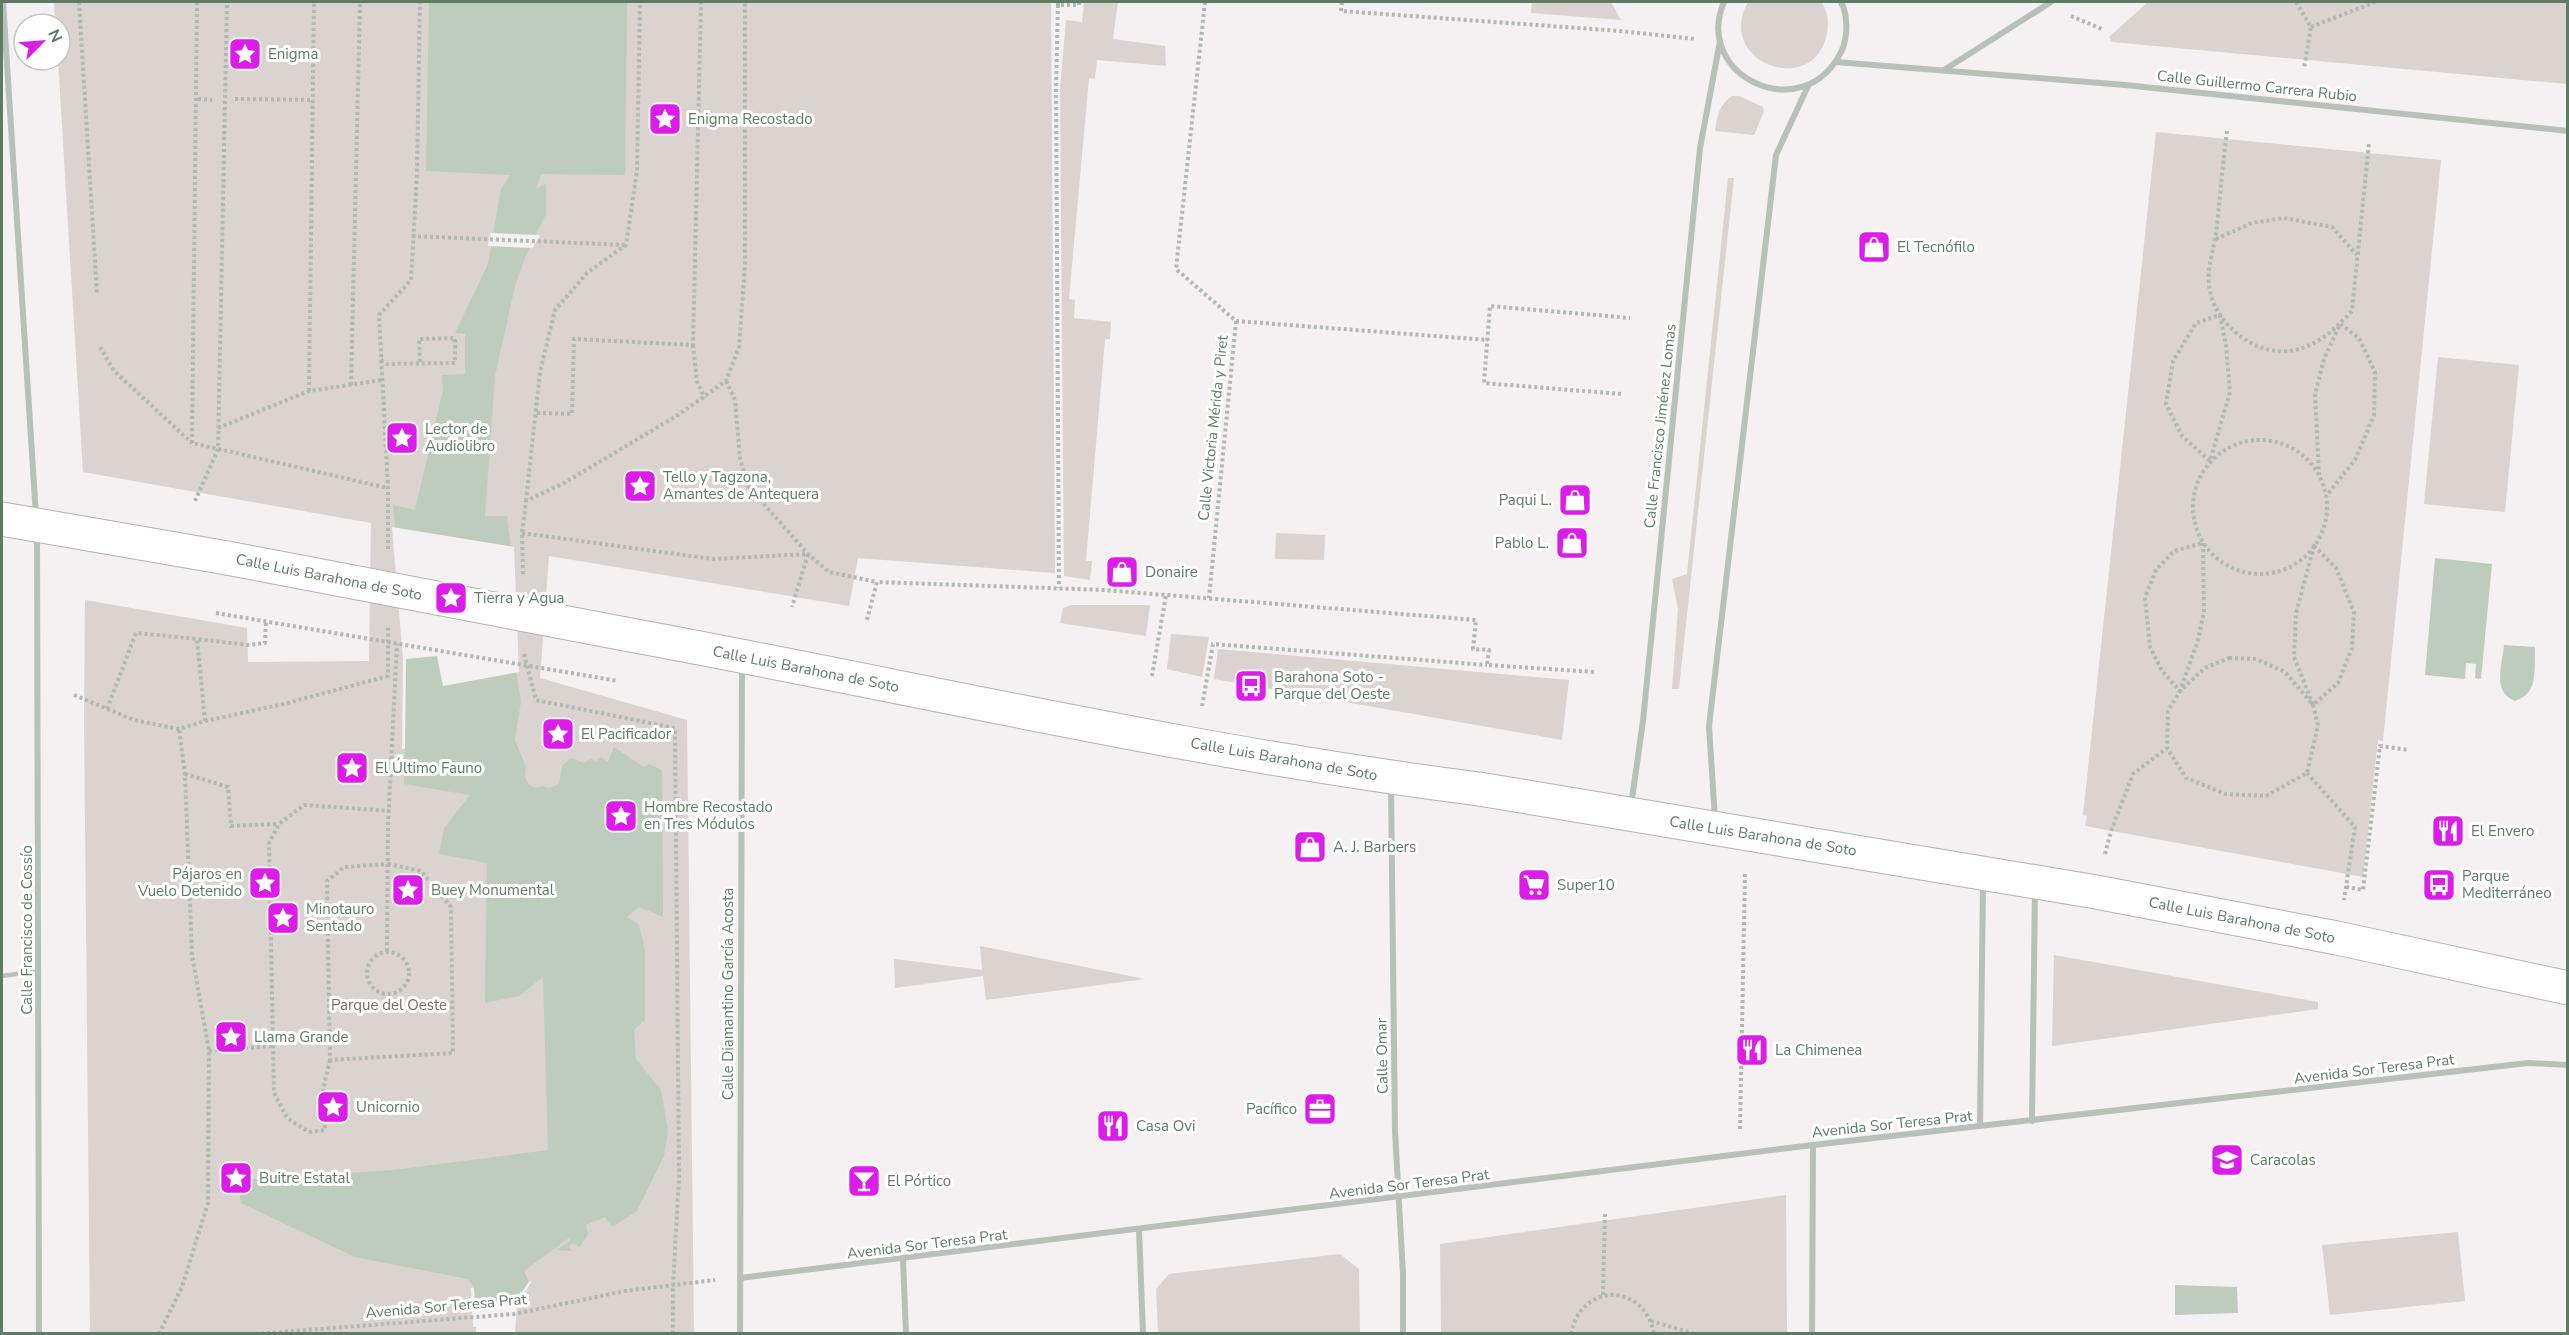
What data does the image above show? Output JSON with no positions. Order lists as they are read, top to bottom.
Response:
{
  "streets": {
    "main road": ["Calle Luis Barahona de Soto"],
    "street": [
      "Calle Guillermo Carrera Rubio",
      "Calle Francisco Jiménez Lomas",
      "Calle Francisco de Cossío",
      "Calle Diamantino García Acosta",
      "Calle Omar",
      "Avenida Sor Teresa Prat"
    ],
    "path": ["Calle Victoria Mérida y Piret"]
  },
  "crossings": [
    ["Calle Francisco Jiménez Lomas", "Calle Luis Barahona de Soto"],
    ["Calle Luis Barahona de Soto", "Calle Francisco de Cossío"],
    ["Calle Luis Barahona de Soto", "Calle Diamantino García Acosta"],
    ["Calle Luis Barahona de Soto", "Calle Omar"],
    ["Calle Diamantino García Acosta", "Avenida Sor Teresa Prat"],
    ["Calle Omar", "Avenida Sor Teresa Prat"]
  ],
  "parks": ["Parque del Oeste"],
  "places": {
    "place": [
      "Enigma",
      "Enigma Recostado",
      "Lector de Audiolibro",
      "Tello y Tagzona, Amantes de Antequera",
      "Tierra y Agua",
      "El Pacificador",
      "El Último Fauno",
      "Hombre Recostado en Tres Módulos",
      "Pájaros en Vuelo Detenido",
      "Buey Monumental",
      "Minotauro Sentado",
      "Llama Grande",
      "Unicornio",
      "Buitre Estatal"
    ],
    "shop": [
      "El Tecnófilo",
      "Paqui L.",
      "Pablo L.",
      "Donaire",
      "A. J. Barbers"
    ],
    "bus stop": ["Barahona Soto - Parque del Oeste", "Parque Mediterráneo"],
    "restaurant": ["El Envero", "La Chimenea", "Casa Ovi"],
    "supermarket": ["Super10"],
    "office": ["Pacífico"],
    "school or university": ["Caracolas"],
    "bar": ["El Pórtico"]
  },
  "north": "top right"
}
